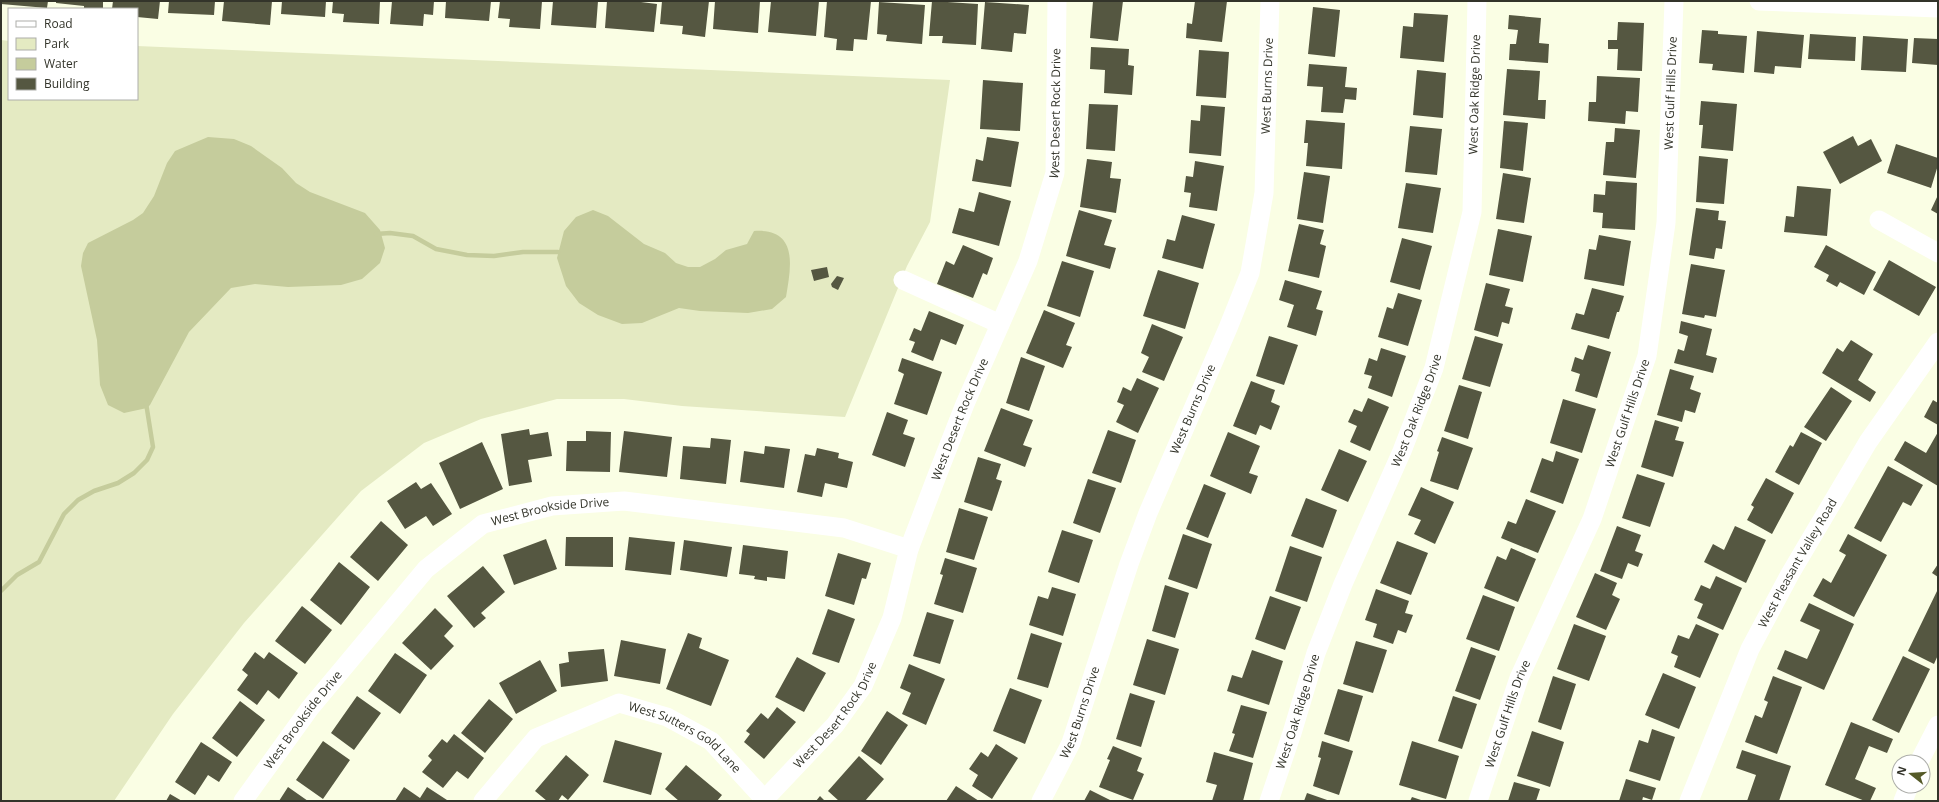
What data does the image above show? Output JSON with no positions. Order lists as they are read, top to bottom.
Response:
{
  "streets": {
    "street": [
      "West Burns Drive",
      "West Gulf Hills Drive",
      "West Oak Ridge Drive",
      "West Desert Rock Drive",
      "West Brookside Drive",
      "West Pleasant Valley Road",
      "West Sutters Gold Lane"
    ]
  },
  "crossings": [
    ["West Desert Rock Drive", "West Brookside Drive"],
    ["West Desert Rock Drive", "West Sutters Gold Lane"]
  ],
  "legend": [
    "Road",
    "Park",
    "Water",
    "Building"
  ],
  "north": "left"
}
